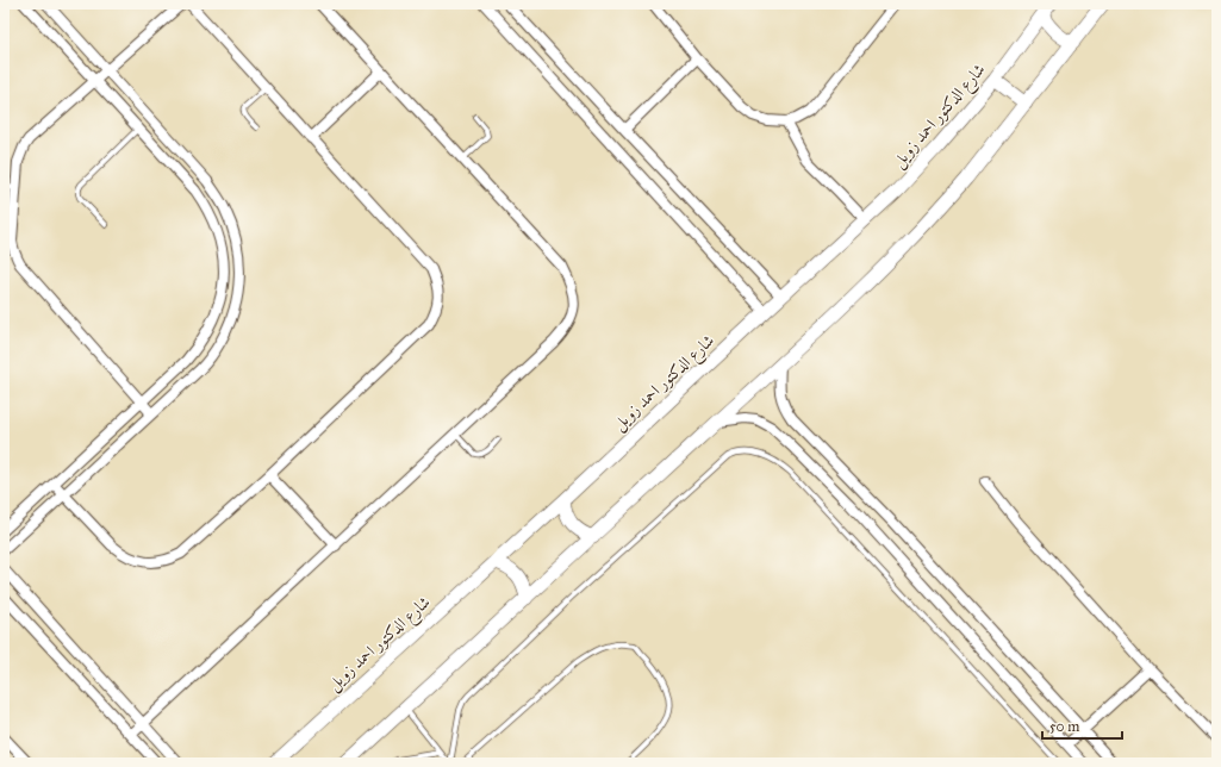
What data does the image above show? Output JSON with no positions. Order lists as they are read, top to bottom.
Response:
{
  "streets": {
    "street": ["شارع الدكتور احمد زويل"]
  },
  "scale_bar": "50 m"
}
